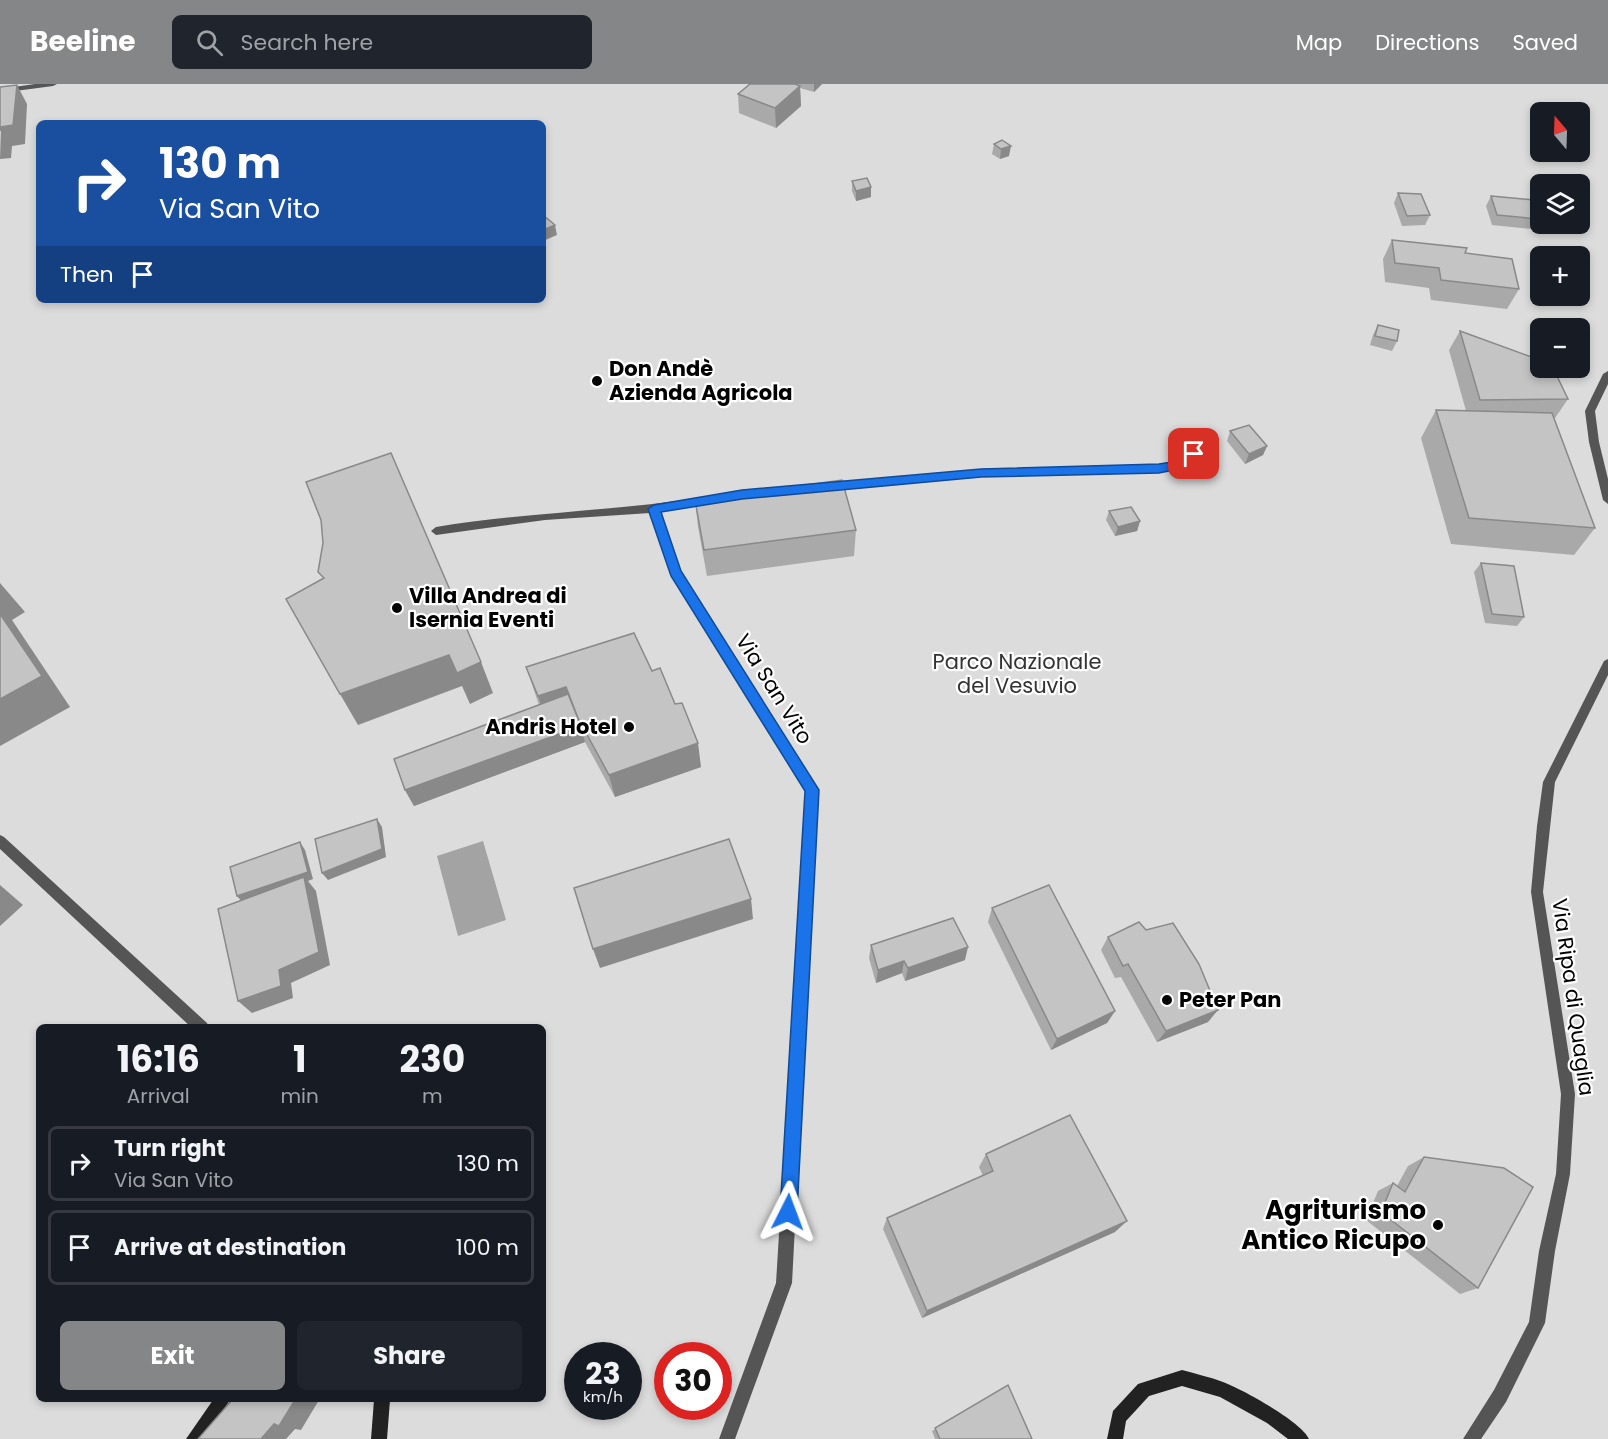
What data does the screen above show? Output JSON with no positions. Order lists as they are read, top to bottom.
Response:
{
  "streets": {
    "street": ["Via San Vito", "Via Ripa di Quaglia"]
  },
  "parks": ["Parco Nazionale del Vesuvio"],
  "places": [
    "Don Andè Azienda Agricola",
    "Villa Andrea di Isernia Eventi",
    "Andris Hotel",
    "Peter Pan",
    "Agriturismo Antico Ricupo"
  ],
  "north": "top",
  "page": {
    "header": "Beeline",
    "search": "Search here",
    "nav": ["Map", "Directions", "Saved"],
    "map_buttons": ["+", "−"],
    "turn": ["130 m", "Via San Vito"],
    "then": "Then",
    "eta": [
      "16:16",
      "Arrival",
      "1",
      "min",
      "230",
      "m"
    ],
    "list": [
      {
        "name": "Turn right",
        "note": "Via San Vito",
        "value": "130 m"
      },
      {
        "name": "Arrive at destination",
        "value": "100 m"
      }
    ],
    "buttons": ["Exit", "Share"],
    "speed": "23 km/h",
    "limit": "30"
  }
}
